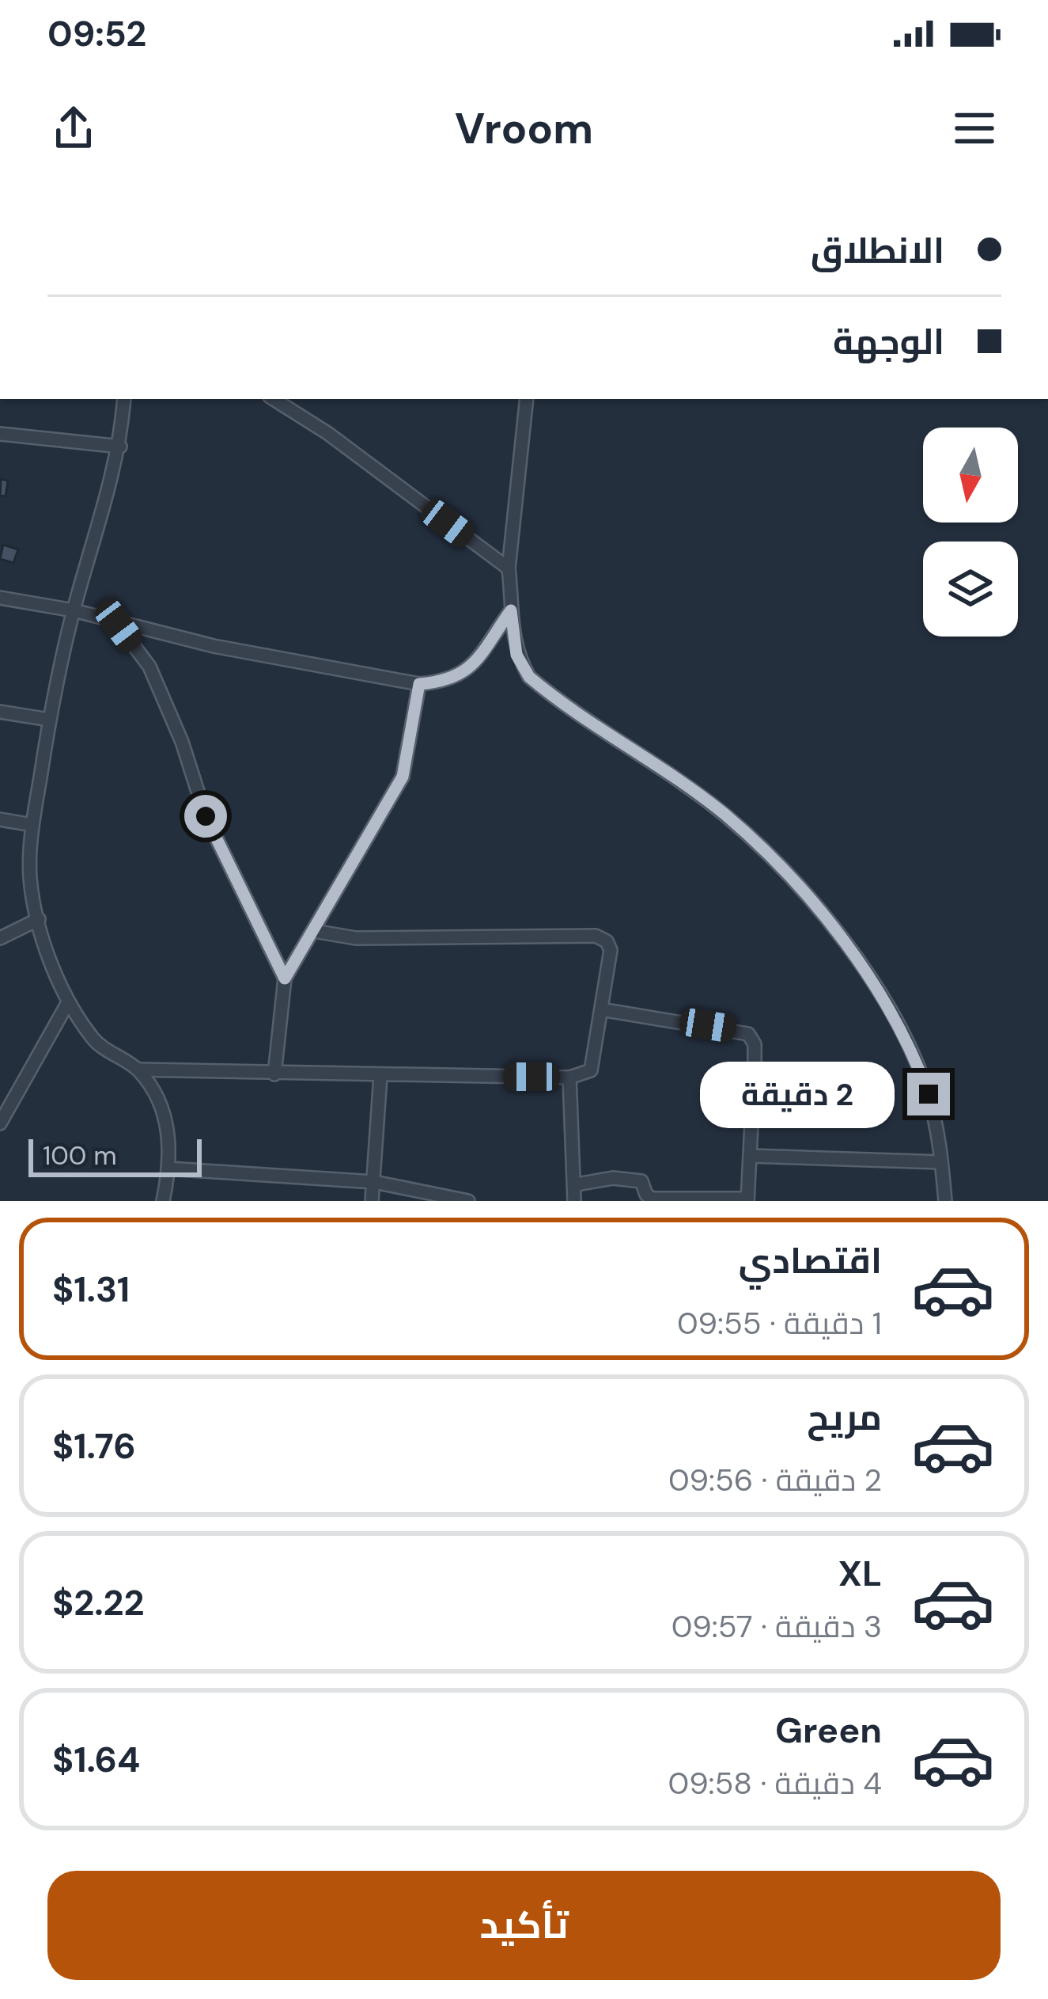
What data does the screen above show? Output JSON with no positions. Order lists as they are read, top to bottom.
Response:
{
  "scale_bar": "100 m",
  "north": "bottom",
  "page": {
    "status": "09:52",
    "header": "Vroom",
    "banner": ["الانطلاق", "الوجهة"],
    "bubble": "2 دقيقة",
    "scale": "100 m",
    "list": [
      {
        "name": "اقتصادي",
        "note": "1 دقيقة · 09:55",
        "value": "$1.31"
      },
      {
        "name": "مريح",
        "note": "2 دقيقة · 09:56",
        "value": "$1.76"
      },
      {
        "name": "XL",
        "note": "3 دقيقة · 09:57",
        "value": "$2.22"
      },
      {
        "name": "Green",
        "note": "4 دقيقة · 09:58",
        "value": "$1.64"
      }
    ],
    "buttons": "تأكيد"
  }
}
